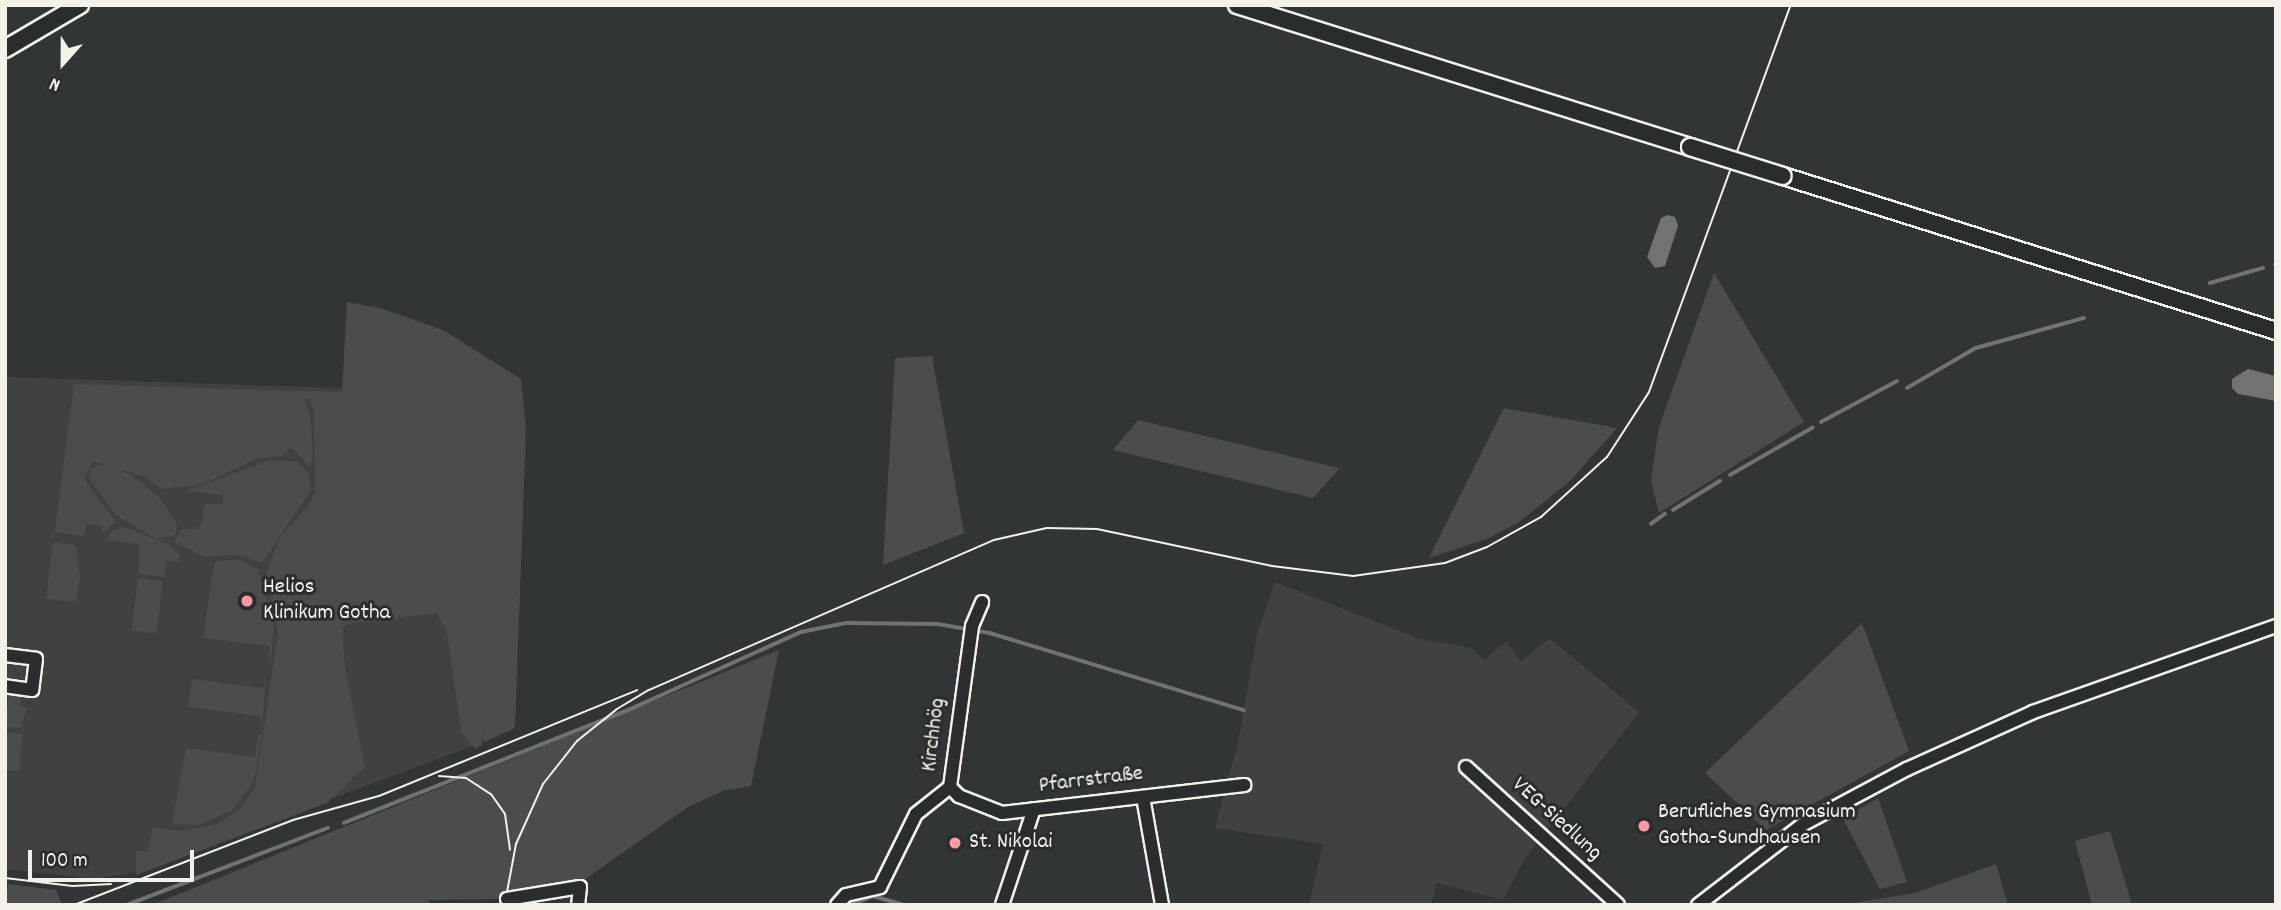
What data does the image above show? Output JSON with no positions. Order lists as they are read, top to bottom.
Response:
{
  "streets": {
    "street": ["Kirchhög", "Pfarrstraße", "VEG-Siedlung"]
  },
  "crossings": [
    ["Kirchhög", "Pfarrstraße"]
  ],
  "places": ["Helios Klinikum Gotha", "Berufliches Gymnasium Gotha-Sundhausen", "St. Nikolai"],
  "scale_bar": "100 m",
  "north": "bottom"
}
